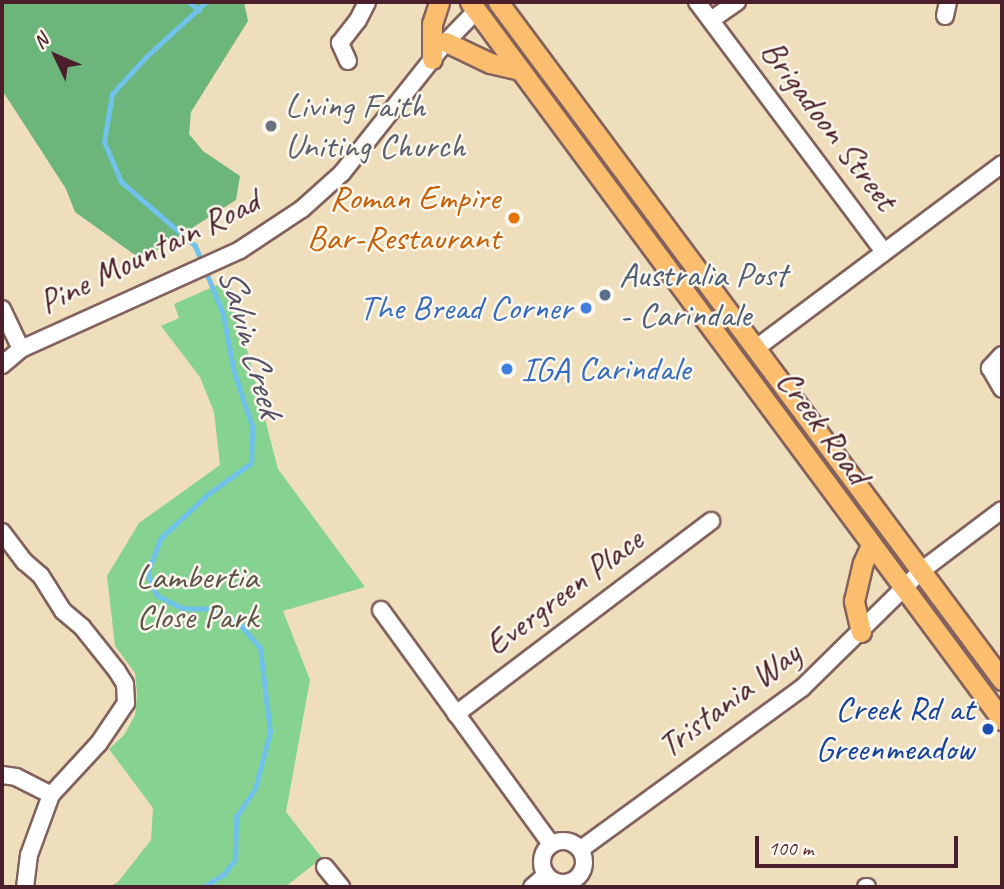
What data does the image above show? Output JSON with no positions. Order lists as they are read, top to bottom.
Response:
{
  "streets": {
    "main road": ["Creek Road"],
    "street": [
      "Brigadoon Street",
      "Pine Mountain Road",
      "Evergreen Place",
      "Tristania Way"
    ]
  },
  "crossings": [
    ["Pine Mountain Road", "Creek Road"],
    ["Creek Road", "Tristania Way"]
  ],
  "water": ["Salvin Creek"],
  "parks": ["Lambertia Close Park"],
  "places": [
    "Living Faith Uniting Church",
    "Roman Empire Bar-Restaurant",
    "Australia Post - Carindale",
    "The Bread Corner",
    "IGA Carindale",
    "Creek Rd at Greenmeadow"
  ],
  "scale_bar": "100 m",
  "north": "top left"
}
